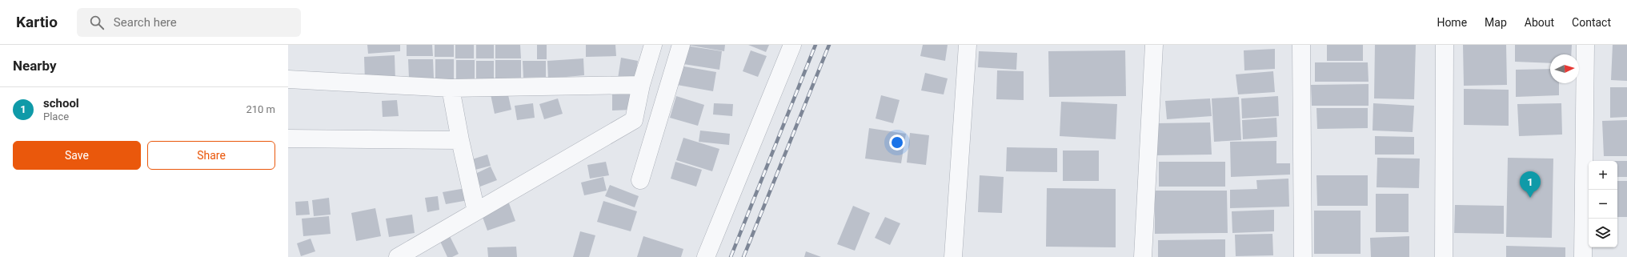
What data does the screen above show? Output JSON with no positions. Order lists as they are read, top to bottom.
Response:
{
  "north": "right",
  "page": {
    "header": "Kartio",
    "search": "Search here",
    "nav": [
      "Home",
      "Map",
      "About",
      "Contact"
    ],
    "heading": "Nearby",
    "list": [
      {
        "mark": "1",
        "name": "school",
        "note": "Place",
        "value": "210 m"
      }
    ],
    "buttons": ["Save", "Share"],
    "map_buttons": ["+", "−"],
    "pins": "1"
  }
}
